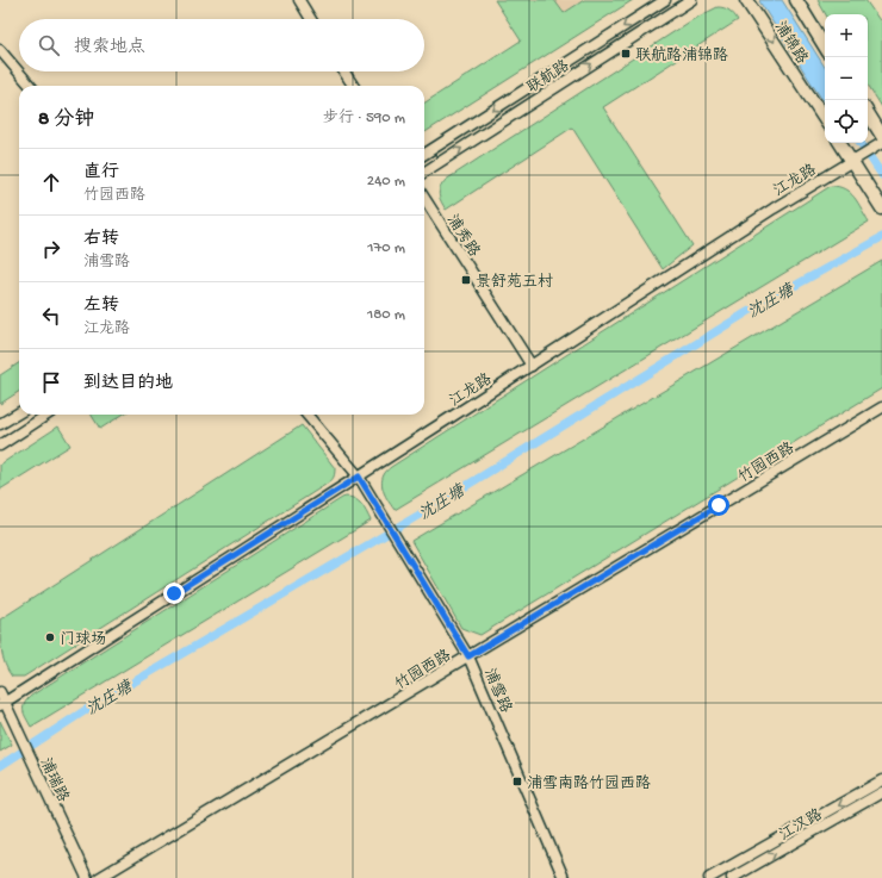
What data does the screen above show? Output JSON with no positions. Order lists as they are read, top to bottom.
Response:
{
  "streets": {
    "main road": ["浦锦路"],
    "street": [
      "联航路",
      "江龙路",
      "浦秀路",
      "竹园西路",
      "浦雪路",
      "浦瑞路",
      "江汉路"
    ]
  },
  "crossings": [
    ["江龙路", "浦秀路"],
    ["江龙路", "浦雪路"],
    ["江龙路", "浦瑞路"],
    ["竹园西路", "浦雪路"]
  ],
  "water": ["沈庄塘"],
  "places": {
    "transit": ["联航路浦锦路", "景舒苑五村", "浦雪南路竹园西路"],
    "other": ["门球场"]
  },
  "page": {
    "map_buttons": ["+", "−"],
    "search": "搜索地点",
    "heading": ["8 分钟", "步行 · 590 m"],
    "list": [
      ["直行", "竹园西路", "240 m"],
      ["右转", "浦雪路", "170 m"],
      ["左转", "江龙路", "180 m"],
      "到达目的地"
    ]
  }
}
